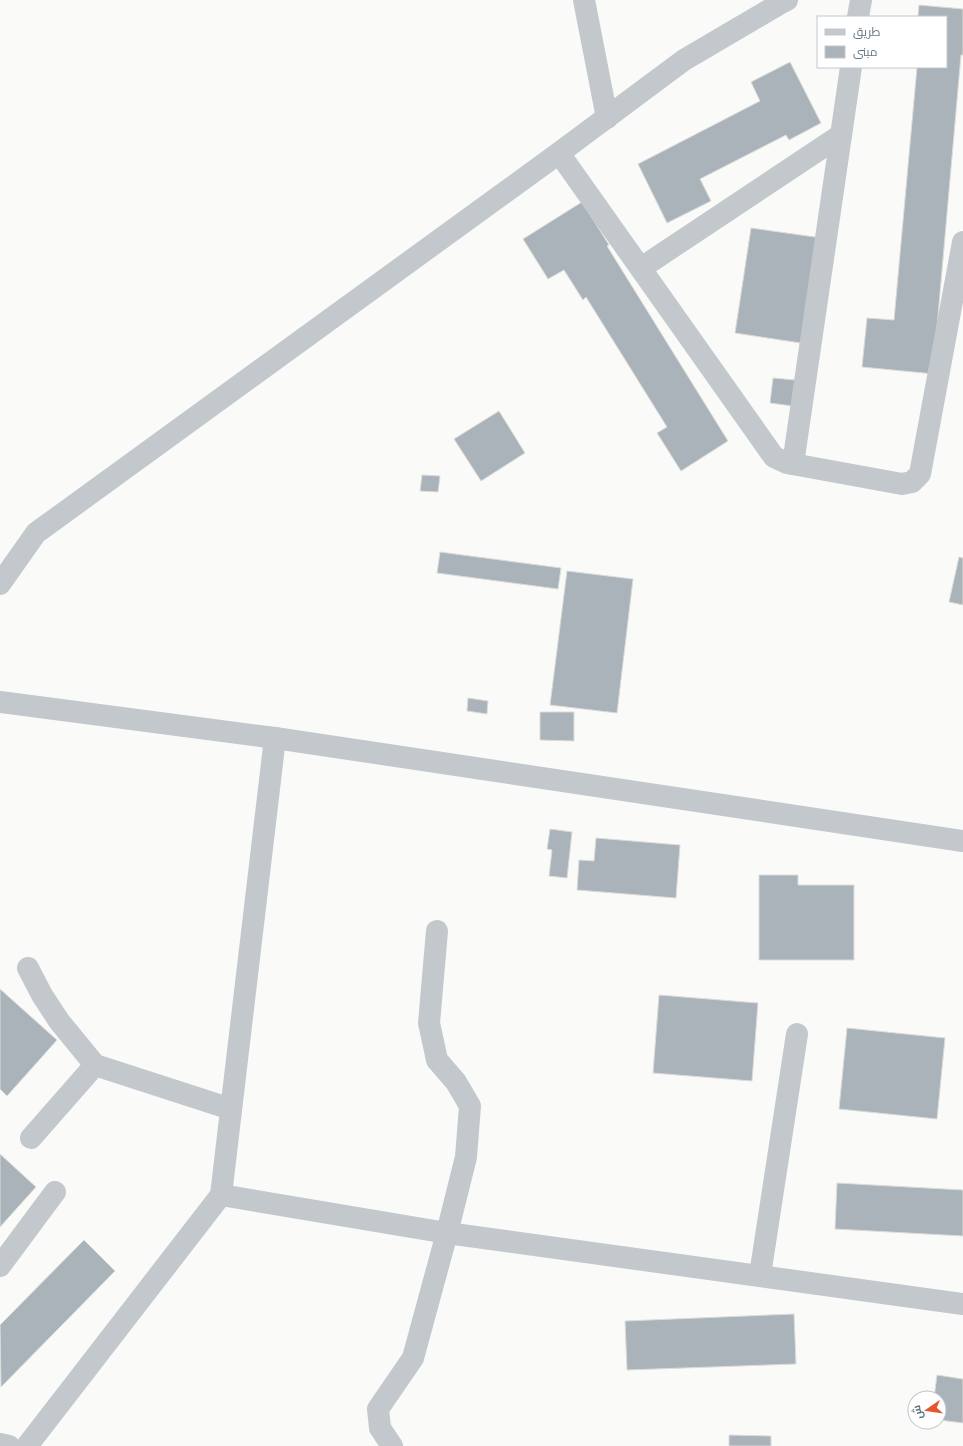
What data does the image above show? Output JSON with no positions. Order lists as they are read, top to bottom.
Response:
{
  "legend": ["طريق", "مبنى"],
  "north": "left"
}
